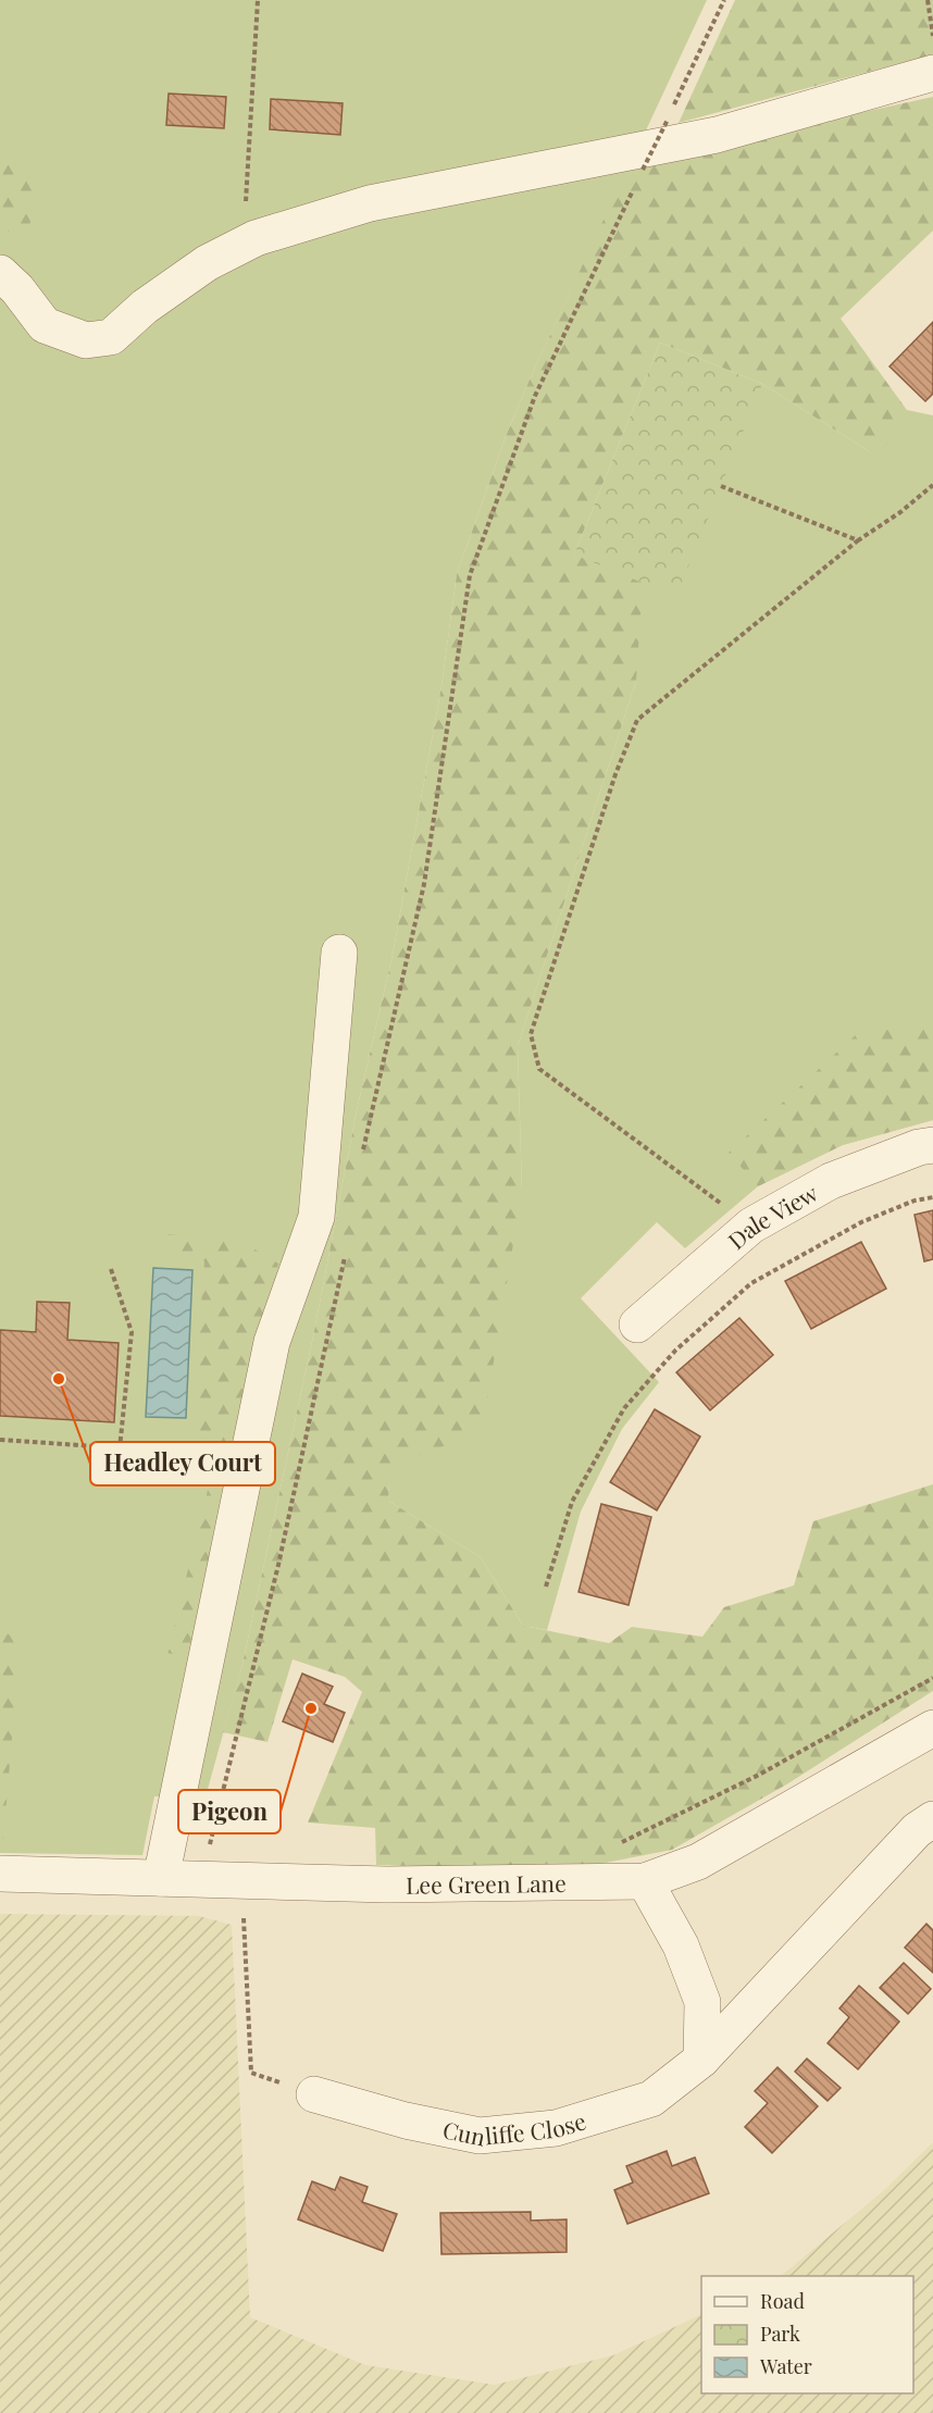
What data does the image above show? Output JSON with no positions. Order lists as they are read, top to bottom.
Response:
{
  "streets": {
    "street": ["Dale View", "Lee Green Lane", "Cunliffe Close"]
  },
  "places": ["Headley Court", "Pigeon"],
  "legend": ["Road", "Park", "Water"]
}
